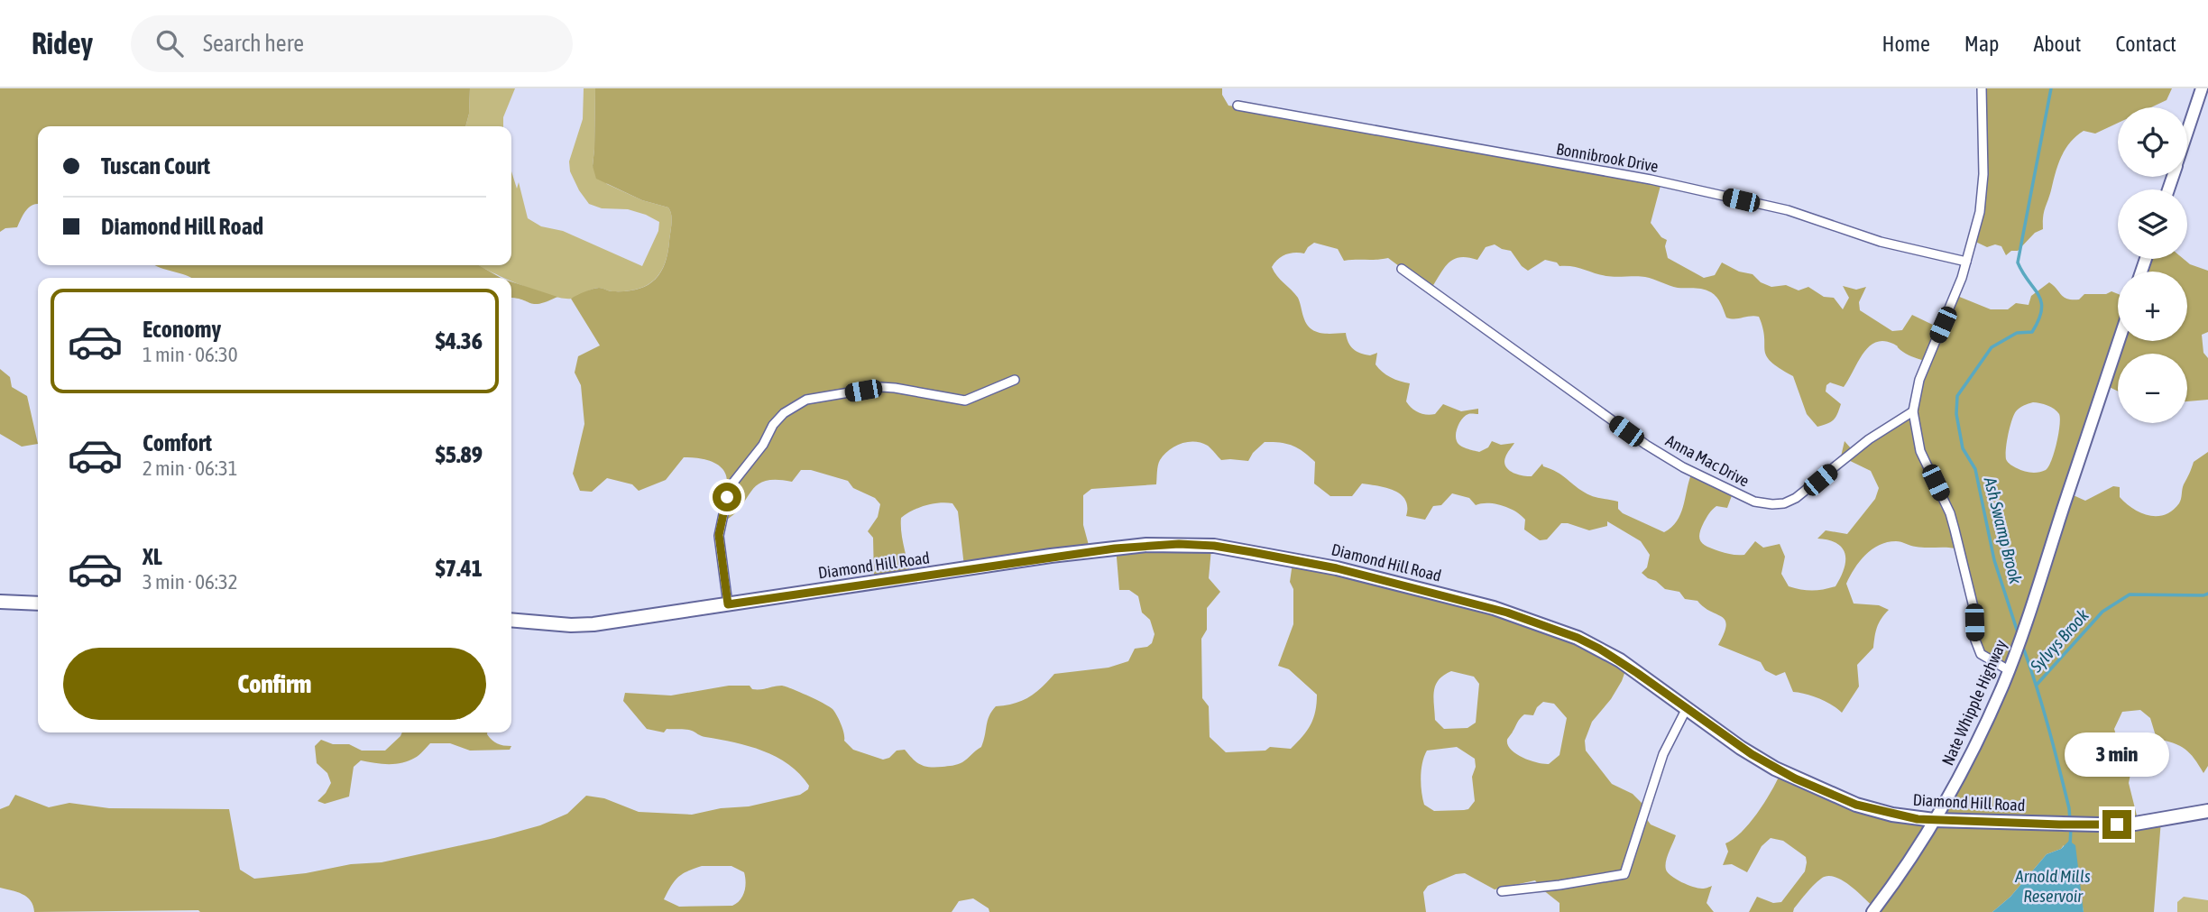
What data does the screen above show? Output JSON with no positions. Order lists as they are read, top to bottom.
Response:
{
  "streets": {
    "main road": ["Diamond Hill Road", "Nate Whipple Highway"],
    "street": ["Bonnibrook Drive", "Anna Mac Drive"]
  },
  "crossings": [
    ["Diamond Hill Road", "Nate Whipple Highway"]
  ],
  "water": ["Ash Swamp Brook", "Sylvys Brook", "Arnold Mills Reservoir"],
  "page": {
    "header": "Ridey",
    "search": "Search here",
    "nav": [
      "Home",
      "Map",
      "About",
      "Contact"
    ],
    "map_buttons": ["+", "−"],
    "banner": ["Tuscan Court", "Diamond Hill Road"],
    "list": [
      {
        "name": "Economy",
        "note": "1 min · 06:30",
        "value": "$4.36"
      },
      {
        "name": "Comfort",
        "note": "2 min · 06:31",
        "value": "$5.89"
      },
      {
        "name": "XL",
        "note": "3 min · 06:32",
        "value": "$7.41"
      }
    ],
    "buttons": "Confirm",
    "bubble": "3 min"
  }
}
